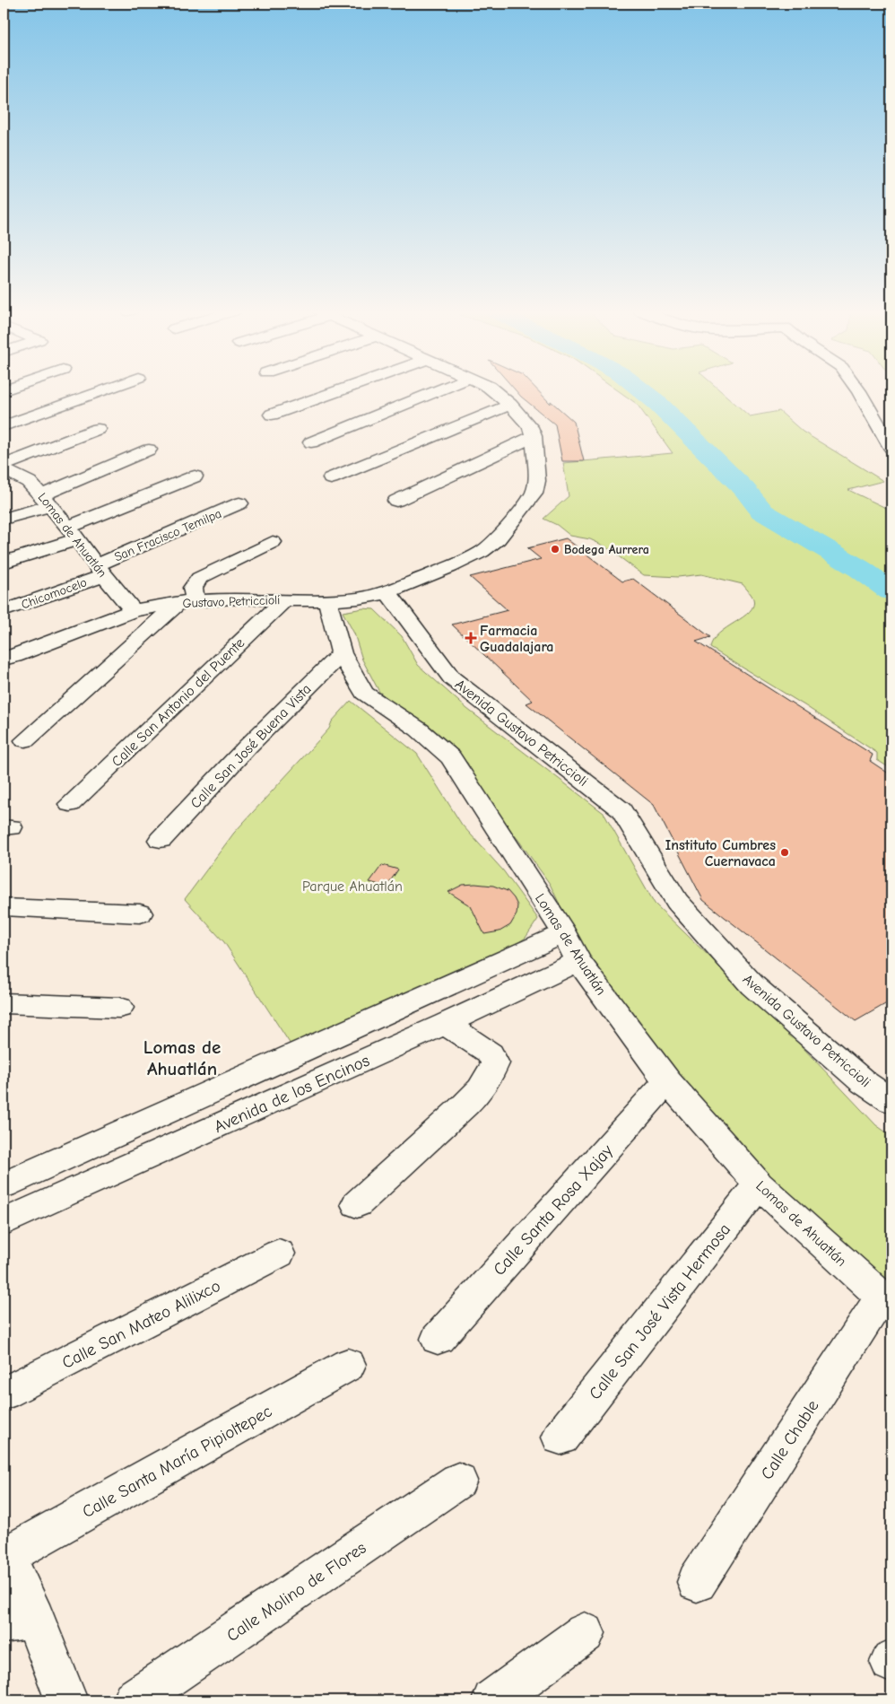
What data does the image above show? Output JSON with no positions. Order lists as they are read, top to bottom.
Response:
{
  "streets": {
    "street": [
      "Lomas de Ahuatlán",
      "San Fracisco Temilpa",
      "Chicomocelo",
      "Gustavo Petriccioli",
      "Calle San Antonio del Puente",
      "Avenida Gustavo Petriccioli",
      "Calle San José Buena Vista",
      "Avenida de los Encinos",
      "Calle Santa Rosa Xajay",
      "Calle San José Vista Hermosa",
      "Calle San Mateo Alilixco",
      "Calle Chable",
      "Calle Santa María Pipioltepec",
      "Calle Molino de Flores"
    ]
  },
  "crossings": [
    ["Lomas de Ahuatlán", "San Fracisco Temilpa"],
    ["Lomas de Ahuatlán", "Chicomocelo"],
    ["Lomas de Ahuatlán", "Gustavo Petriccioli"],
    ["Lomas de Ahuatlán", "Calle San José Buena Vista"],
    ["Lomas de Ahuatlán", "Avenida de los Encinos"],
    ["Lomas de Ahuatlán", "Calle Santa Rosa Xajay"],
    ["Lomas de Ahuatlán", "Calle San José Vista Hermosa"],
    ["Lomas de Ahuatlán", "Calle Chable"],
    ["San Fracisco Temilpa", "Chicomocelo"],
    ["Gustavo Petriccioli", "Calle San Antonio del Puente"],
    ["Gustavo Petriccioli", "Avenida Gustavo Petriccioli"]
  ],
  "districts": ["Lomas de Ahuatlán"],
  "parks": ["Parque Ahuatlán"],
  "places": {
    "other": ["Bodega Aurrera", "Instituto Cumbres Cuernavaca"],
    "health": ["Farmacia Guadalajara"]
  }
}
